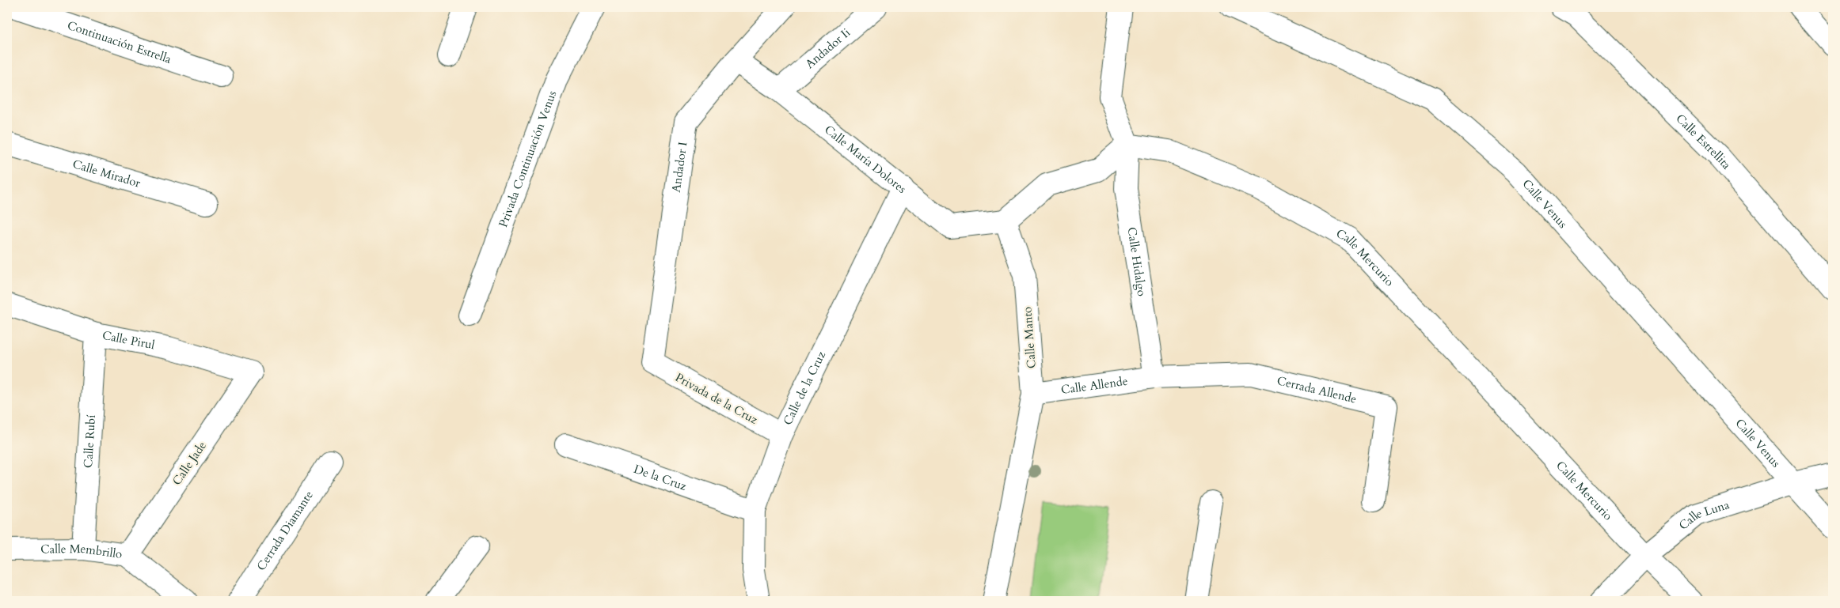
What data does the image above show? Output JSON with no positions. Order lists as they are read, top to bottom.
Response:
{
  "streets": {
    "street": [
      "Continuación Estrella",
      "Andador Ii",
      "Calle Estrellita",
      "Privada Continuación Venus",
      "Calle María Dolores",
      "Andador I",
      "Calle Mirador",
      "Calle Venus",
      "Calle Mercurio",
      "Calle Hidalgo",
      "Calle Manto",
      "Calle Pirul",
      "Calle Allende",
      "Calle de la Cruz",
      "Cerrada Allende",
      "Privada de la Cruz",
      "Calle Rubí",
      "Calle Jade",
      "De la Cruz",
      "Calle Luna",
      "Cerrada Diamante",
      "Calle Membrillo"
    ]
  },
  "crossings": [
    ["Andador Ii", "Calle María Dolores"],
    ["Calle María Dolores", "Andador I"],
    ["Calle María Dolores", "Calle Manto"],
    ["Calle María Dolores", "Calle de la Cruz"],
    ["Andador I", "Privada de la Cruz"],
    ["Calle Venus", "Calle Luna"],
    ["Calle Mercurio", "Calle Hidalgo"],
    ["Calle Mercurio", "Calle Luna"],
    ["Calle Hidalgo", "Calle Allende"],
    ["Calle Hidalgo", "Cerrada Allende"],
    ["Calle Manto", "Calle Allende"],
    ["Calle Pirul", "Calle Rubí"],
    ["Calle Pirul", "Calle Jade"],
    ["Calle Allende", "Cerrada Allende"],
    ["Calle de la Cruz", "Privada de la Cruz"],
    ["Calle de la Cruz", "De la Cruz"],
    ["Calle Rubí", "Calle Membrillo"],
    ["Calle Jade", "Calle Membrillo"]
  ]
}
